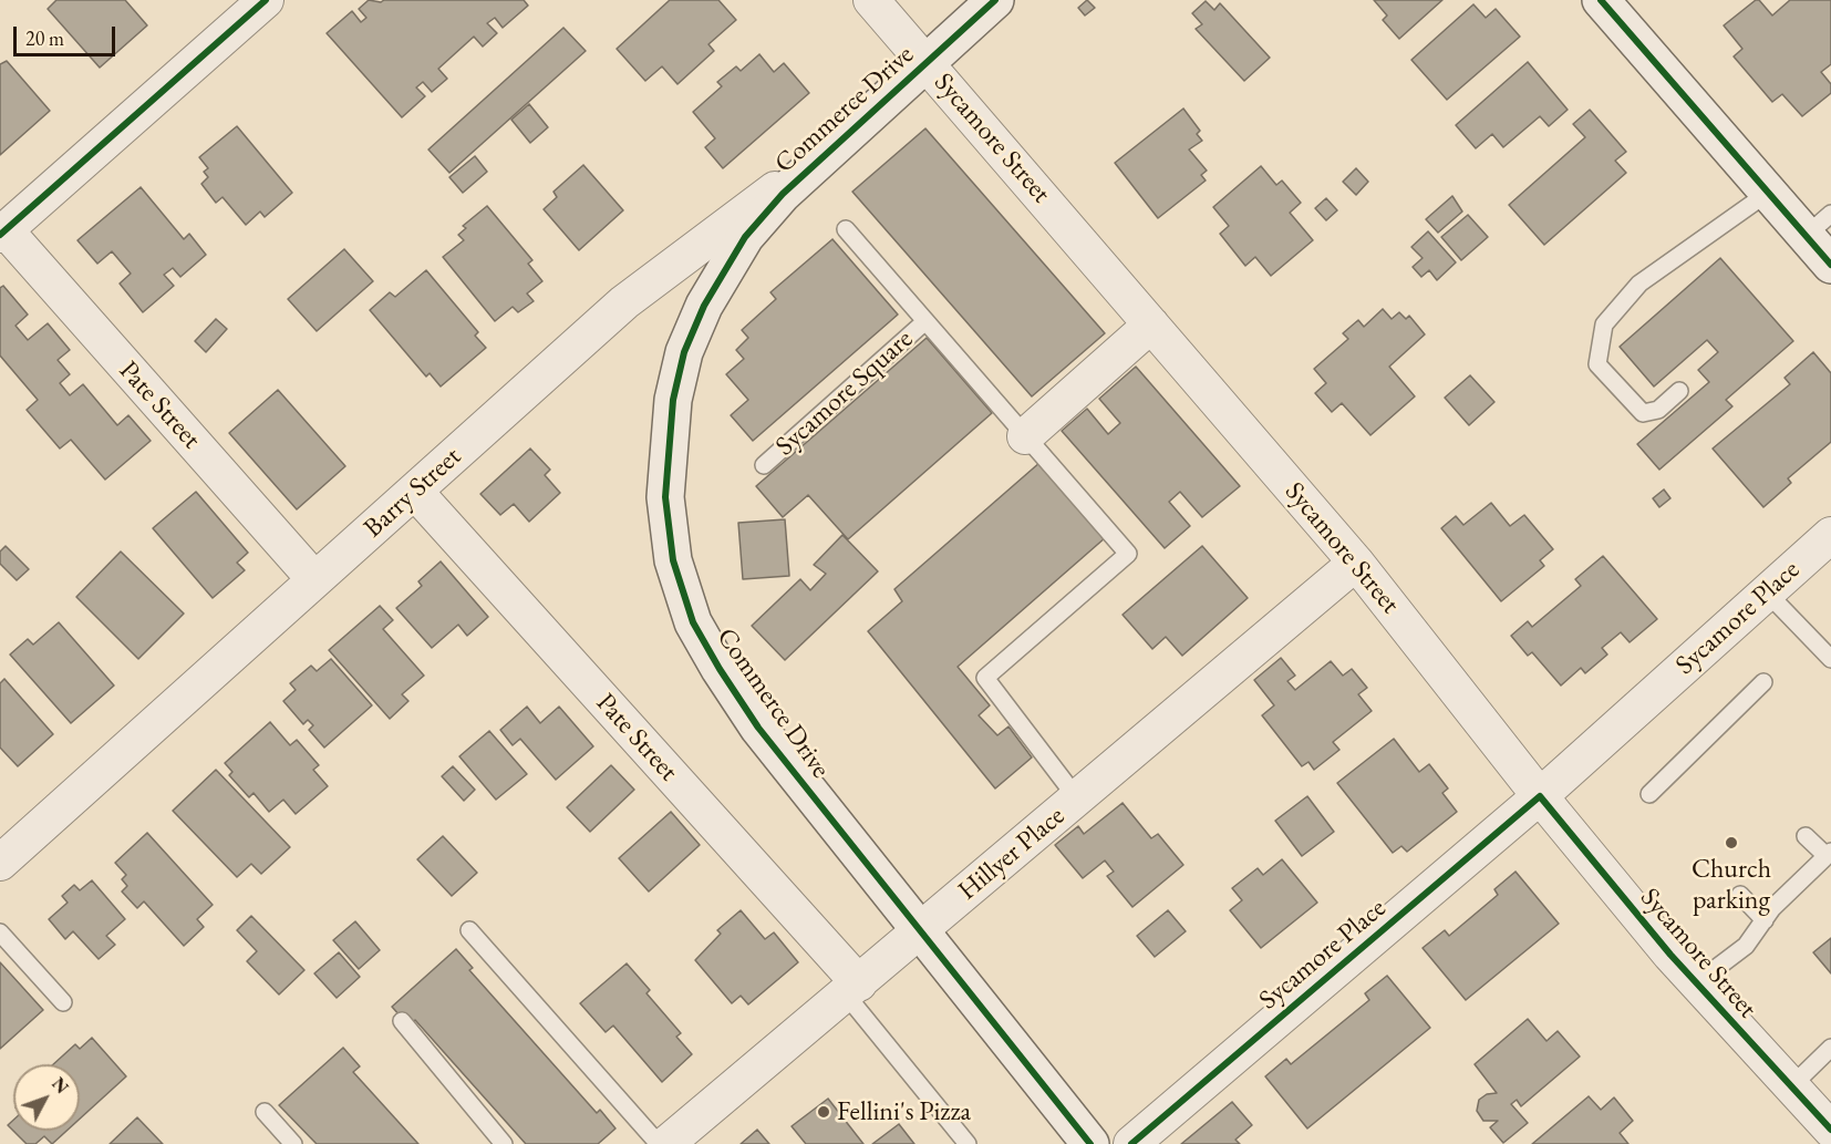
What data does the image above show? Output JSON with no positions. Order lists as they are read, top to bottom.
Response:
{
  "streets": {
    "main road": ["Commerce Drive"],
    "street": [
      "Sycamore Street",
      "Pate Street",
      "Barry Street",
      "Sycamore Place",
      "Hillyer Place"
    ],
    "lane": ["Sycamore Square"]
  },
  "crossings": [
    ["Commerce Drive", "Sycamore Street"],
    ["Commerce Drive", "Barry Street"],
    ["Commerce Drive", "Hillyer Place"],
    ["Sycamore Street", "Sycamore Place"],
    ["Sycamore Street", "Hillyer Place"],
    ["Sycamore Square", "Hillyer Place"],
    ["Pate Street", "Barry Street"],
    ["Pate Street", "Hillyer Place"]
  ],
  "places": ["Church parking", "Fellini's Pizza"],
  "scale_bar": "20 m",
  "north": "top right"
}
